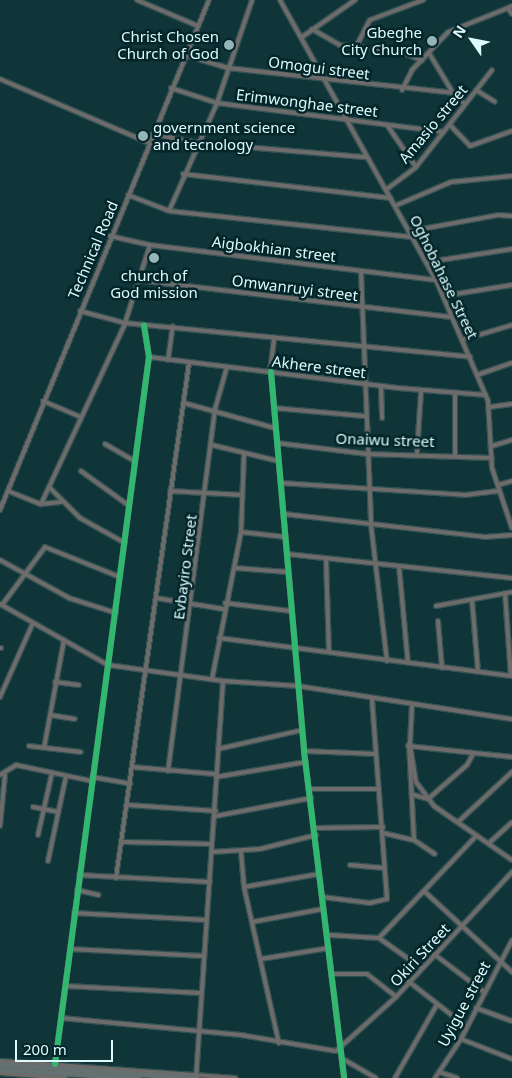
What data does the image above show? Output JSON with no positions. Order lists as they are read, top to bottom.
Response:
{
  "streets": {
    "street": [
      "Omogui street",
      "Erimwonghae street",
      "Amasio street",
      "Aigbokhian street",
      "Technical Road",
      "Oghobahase Street",
      "Omwanruyi street",
      "Akhere street",
      "Onaiwu street",
      "Evbayiro Street",
      "Okiri Street",
      "Uyigue street"
    ]
  },
  "crossings": [
    ["Omogui street", "Technical Road"],
    ["Omogui street", "Oghobahase Street"],
    ["Erimwonghae street", "Amasio street"],
    ["Erimwonghae street", "Technical Road"],
    ["Erimwonghae street", "Oghobahase Street"],
    ["Amasio street", "Oghobahase Street"],
    ["Aigbokhian street", "Technical Road"],
    ["Aigbokhian street", "Oghobahase Street"],
    ["Oghobahase Street", "Omwanruyi street"],
    ["Oghobahase Street", "Akhere street"],
    ["Oghobahase Street", "Onaiwu street"],
    ["Akhere street", "Evbayiro Street"]
  ],
  "places": [
    "Gbeghe City Church",
    "Christ Chosen Church of God",
    "government science and tecnology",
    "church of God mission"
  ],
  "scale_bar": "200 m",
  "north": "top left"
}
